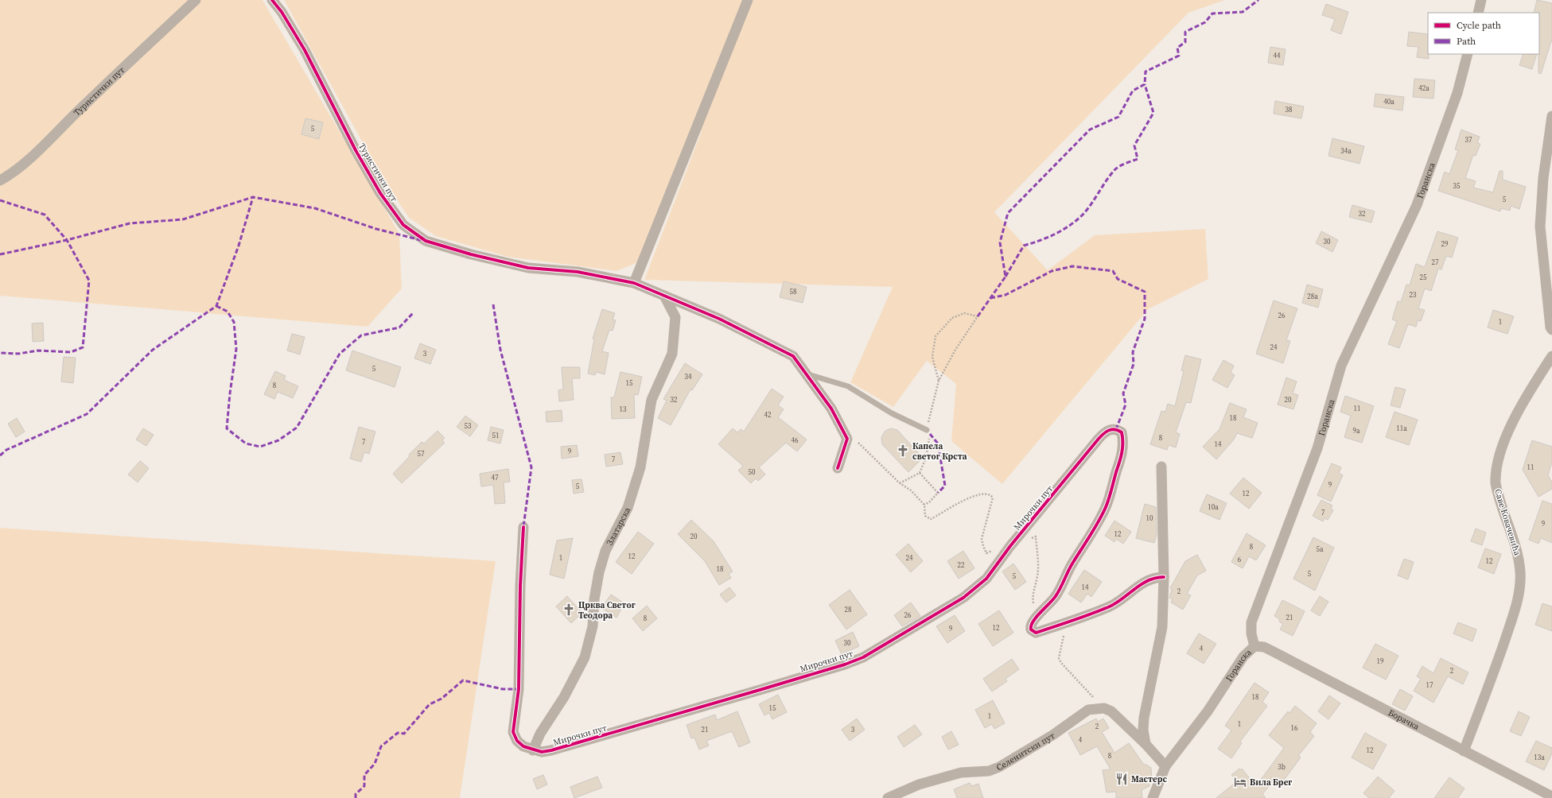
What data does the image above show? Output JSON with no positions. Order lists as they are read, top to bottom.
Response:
{
  "streets": {
    "street": [
      "Туристички пут",
      "Горанска",
      "Мирочки пут",
      "Саве Ковачевића",
      "Златарска",
      "Борачка",
      "Селенитски пут"
    ]
  },
  "crossings": [
    ["Туристички пут", "Златарска"],
    ["Горанска", "Борачка"],
    ["Горанска", "Селенитски пут"],
    ["Мирочки пут", "Златарска"],
    ["Саве Ковачевића", "Борачка"]
  ],
  "places": {
    "church": ["Капела светог Крста", "Црква Светог Теодора"],
    "restaurant": ["Мастерс"],
    "hotel": ["Вила Брег"]
  },
  "house_numbers": [
    "44",
    "42a",
    "40a",
    "38",
    "5",
    "37",
    "34a",
    "35",
    "5",
    "32",
    "30",
    "29",
    "27",
    "25",
    "58",
    "23",
    "28a",
    "26",
    "1",
    "24",
    "3",
    "5",
    "34",
    "15",
    "8",
    "32",
    "20",
    "11",
    "13",
    "42",
    "18",
    "53",
    "11a",
    "9a",
    "51",
    "8",
    "46",
    "7",
    "14",
    "9",
    "57",
    "7",
    "11",
    "50",
    "47",
    "9",
    "5",
    "12",
    "10a",
    "7",
    "10",
    "9",
    "12",
    "20",
    "8",
    "5a",
    "12",
    "1",
    "24",
    "6",
    "12",
    "22",
    "18",
    "5",
    "5",
    "14",
    "2",
    "28",
    "26",
    "21",
    "8",
    "12",
    "9",
    "30",
    "4",
    "19",
    "2",
    "17",
    "18",
    "15",
    "1",
    "1",
    "2",
    "16",
    "21",
    "3",
    "4",
    "12",
    "8",
    "13a",
    "3b"
  ],
  "legend": ["Cycle path", "Path"]
}
